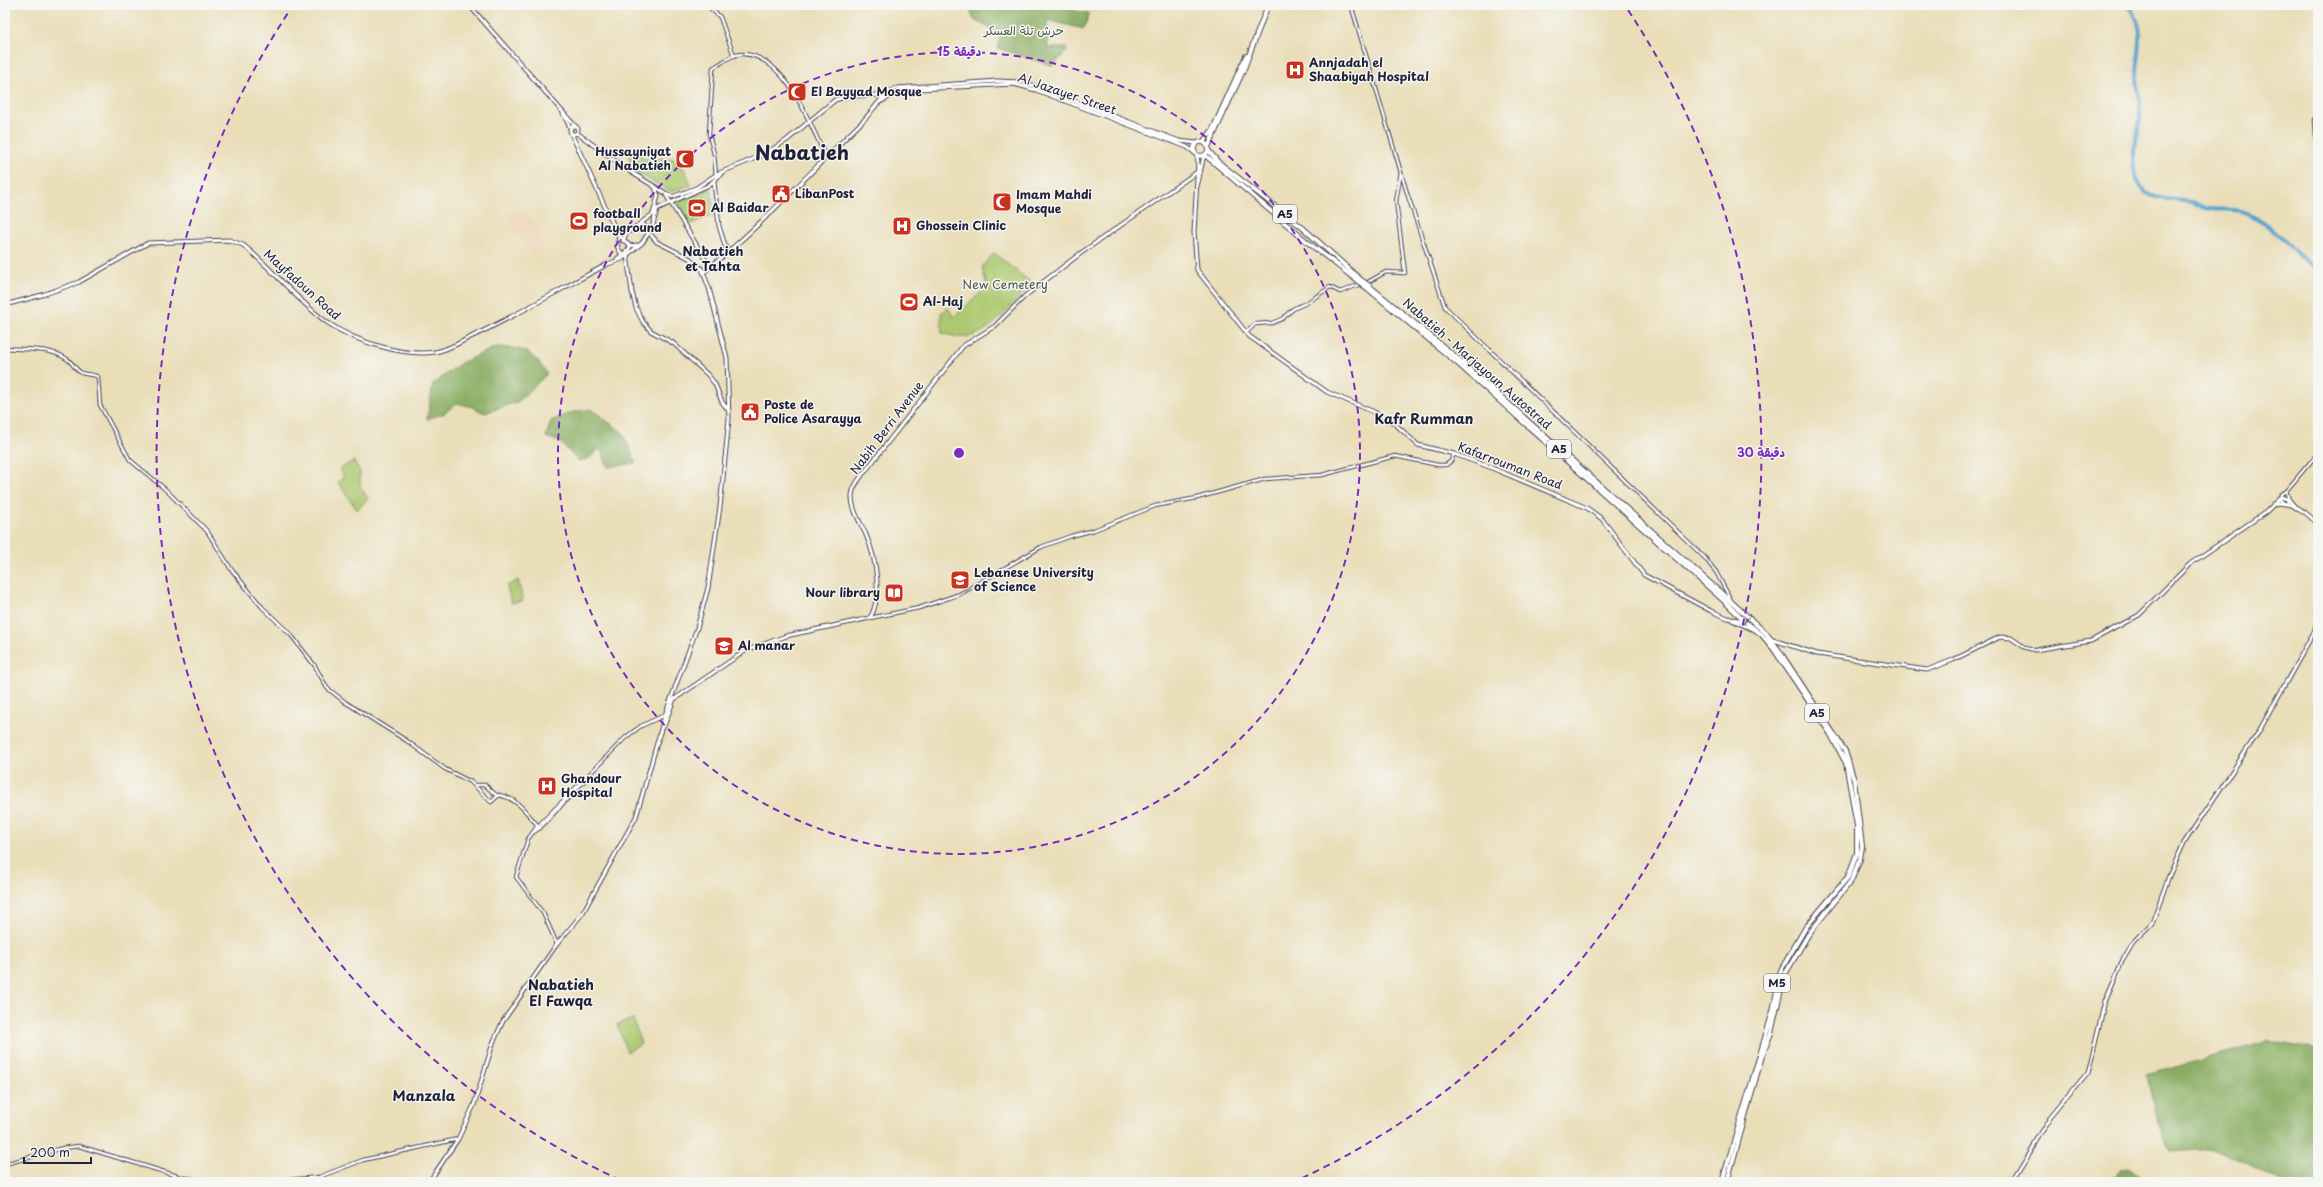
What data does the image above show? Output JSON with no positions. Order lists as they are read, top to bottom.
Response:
{
  "streets": {
    "highway": ["A5", "Nabatieh - Marjayoun Autostrad", "M5"],
    "main road": [
      "Al Jazayer Street",
      "Mayfadoun Road",
      "Nabih Berri Avenue",
      "Kafarrouman Road"
    ]
  },
  "crossings": [
    ["Al Jazayer Street", "A5"],
    ["Al Jazayer Street", "Nabatieh - Marjayoun Autostrad"],
    ["A5", "Nabatieh - Marjayoun Autostrad"],
    ["Nabatieh - Marjayoun Autostrad", "Kafarrouman Road"]
  ],
  "districts": [
    "Nabatieh",
    "Nabatieh et Tahta",
    "Kafr Rumman",
    "Nabatieh El Fawqa",
    "Manzala"
  ],
  "parks": ["حرش تلة العسكر", "New Cemetery"],
  "places": {
    "hospital": ["Annjadah el Shaabiyah Hospital", "Ghossein Clinic", "Ghandour Hospital"],
    "mosque": ["El Bayyad Mosque", "Hussayniyat Al Nabatieh", "Imam Mahdi Mosque"],
    "public building": ["LibanPost", "Poste de Police Asarayya"],
    "sports": ["Al Baidar", "football playground", "Al-Haj"],
    "school or university": ["Lebanese University of Science", "Al manar"],
    "library": ["Nour library"]
  },
  "scale_bar": "200 m",
  "rings": ["15 دقيقة", "30 دقيقة"]
}
